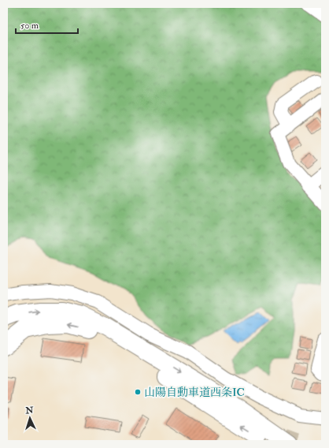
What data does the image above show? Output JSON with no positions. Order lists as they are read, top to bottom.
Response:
{
  "places": ["山陽自動車道西条IC"],
  "scale_bar": "50 m",
  "north": "top"
}
